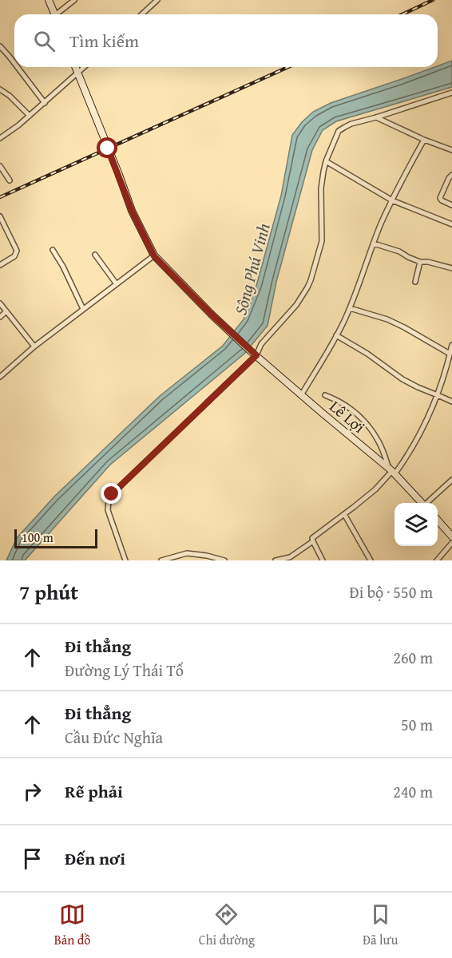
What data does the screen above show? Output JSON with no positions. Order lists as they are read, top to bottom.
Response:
{
  "streets": {
    "main road": ["Lê Lợi"]
  },
  "water": ["Sông Phú Vinh"],
  "scale_bar": "100 m",
  "page": {
    "search": "Tìm kiếm",
    "scale": "100 m",
    "heading": ["7 phút", "Đi bộ · 550 m"],
    "list": [
      ["Đi thẳng", "Đường Lý Thái Tổ", "260 m"],
      ["Đi thẳng", "Cầu Đức Nghĩa", "50 m"],
      ["Rẽ phải", "240 m"],
      "Đến nơi"
    ],
    "nav": ["Bản đồ", "Chỉ đường", "Đã lưu"]
  }
}
